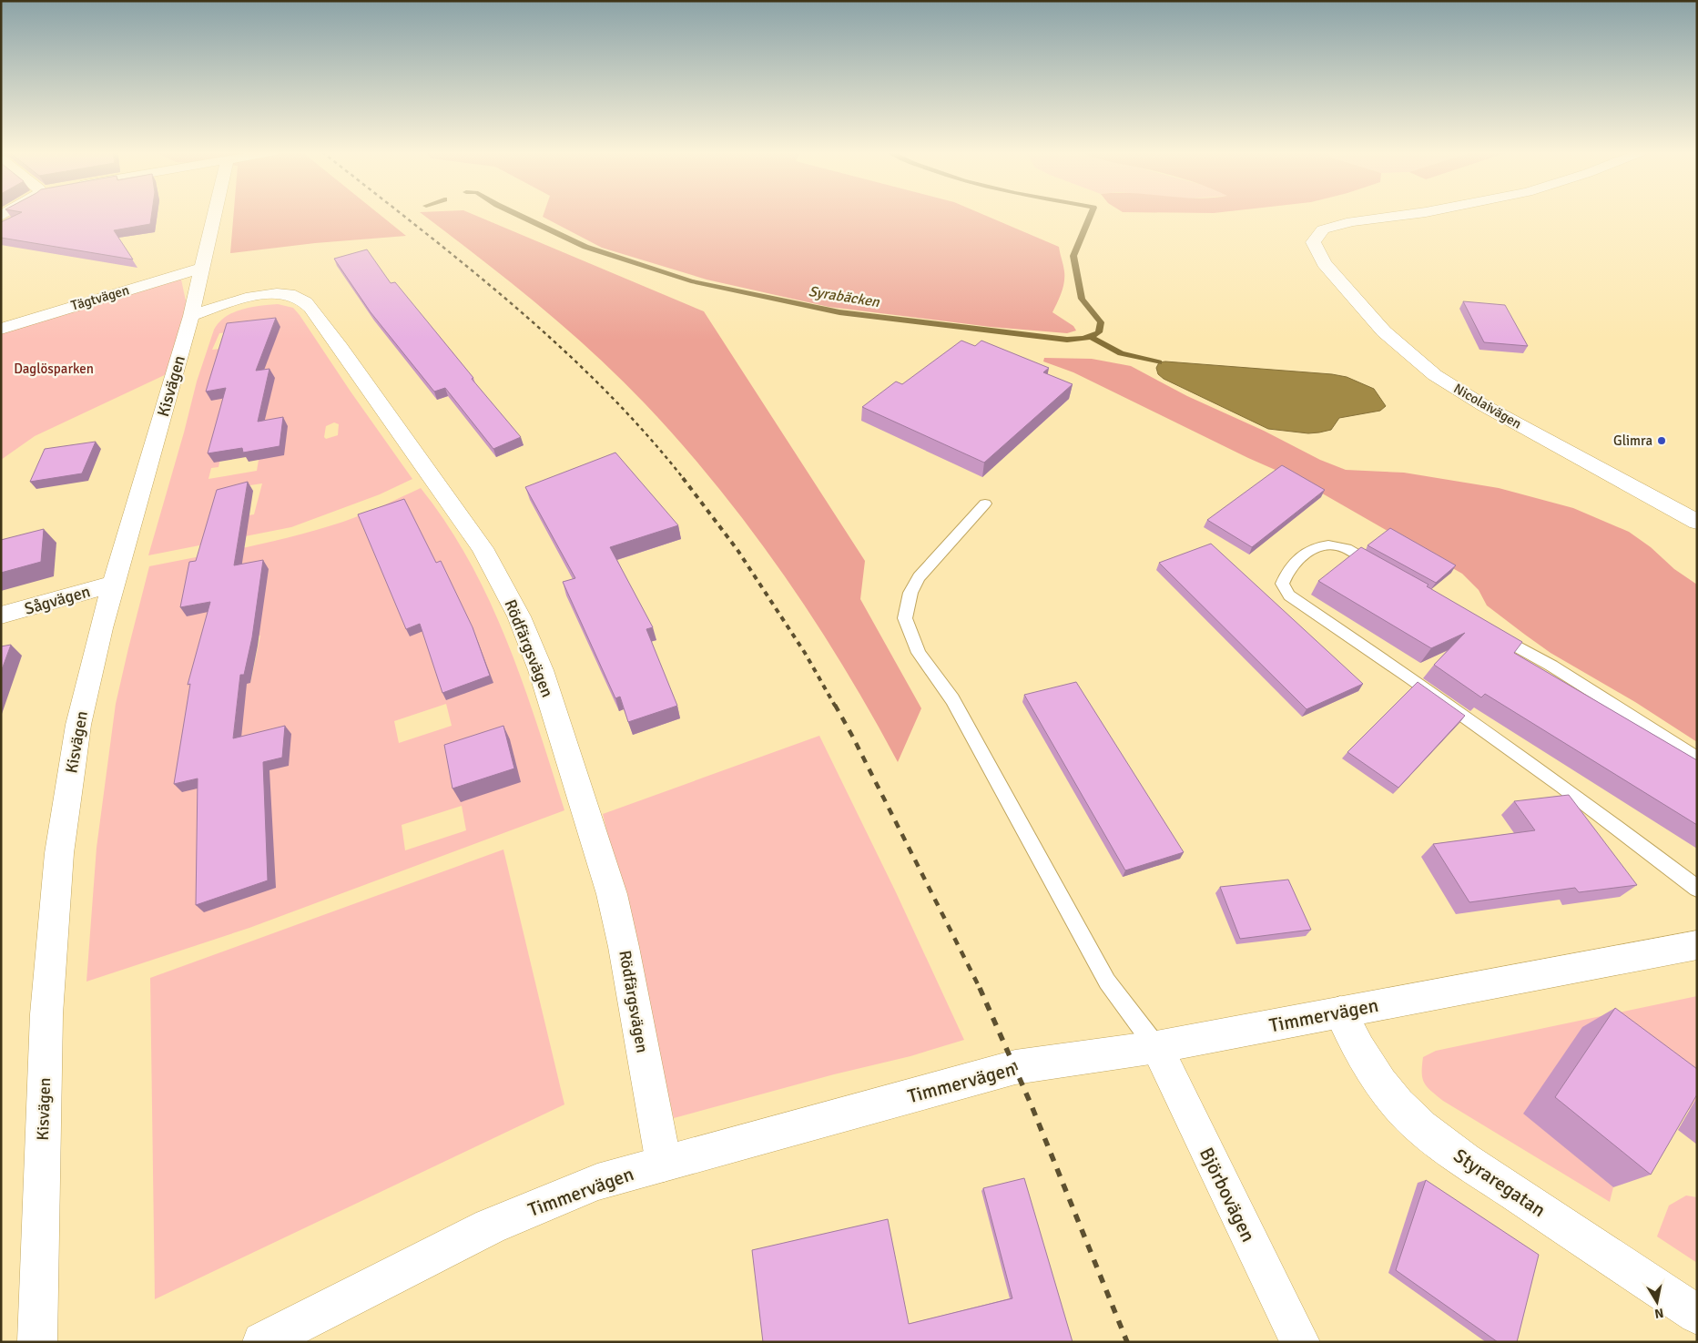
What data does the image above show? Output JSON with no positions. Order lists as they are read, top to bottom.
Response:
{
  "streets": {
    "street": [
      "Tägtvägen",
      "Kisvägen",
      "Nicolaivägen",
      "Sågvägen",
      "Rödfärgsvägen",
      "Timmervägen",
      "Styraregatan",
      "Björbovägen"
    ]
  },
  "crossings": [
    ["Tägtvägen", "Kisvägen"],
    ["Kisvägen", "Sågvägen"],
    ["Kisvägen", "Rödfärgsvägen"],
    ["Rödfärgsvägen", "Timmervägen"],
    ["Timmervägen", "Styraregatan"],
    ["Timmervägen", "Björbovägen"]
  ],
  "water": ["Syrabäcken"],
  "parks": ["Daglösparken"],
  "places": ["Glimra"],
  "north": "bottom"
}
